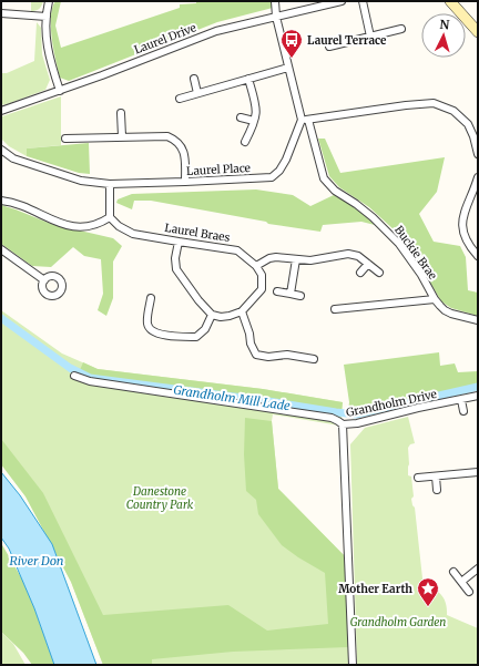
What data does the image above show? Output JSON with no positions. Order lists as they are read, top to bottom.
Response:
{
  "streets": {
    "street": [
      "Laurel Drive",
      "Laurel Place",
      "Laurel Braes",
      "Buckie Brae",
      "Grandholm Drive"
    ]
  },
  "crossings": [
    ["Laurel Place", "Buckie Brae"]
  ],
  "water": ["Grandholm Mill Lade", "River Don"],
  "parks": ["Danestone Country Park", "Grandholm Garden"],
  "places": {
    "bus stop": ["Laurel Terrace"],
    "place": ["Mother Earth"]
  },
  "north": "top"
}
